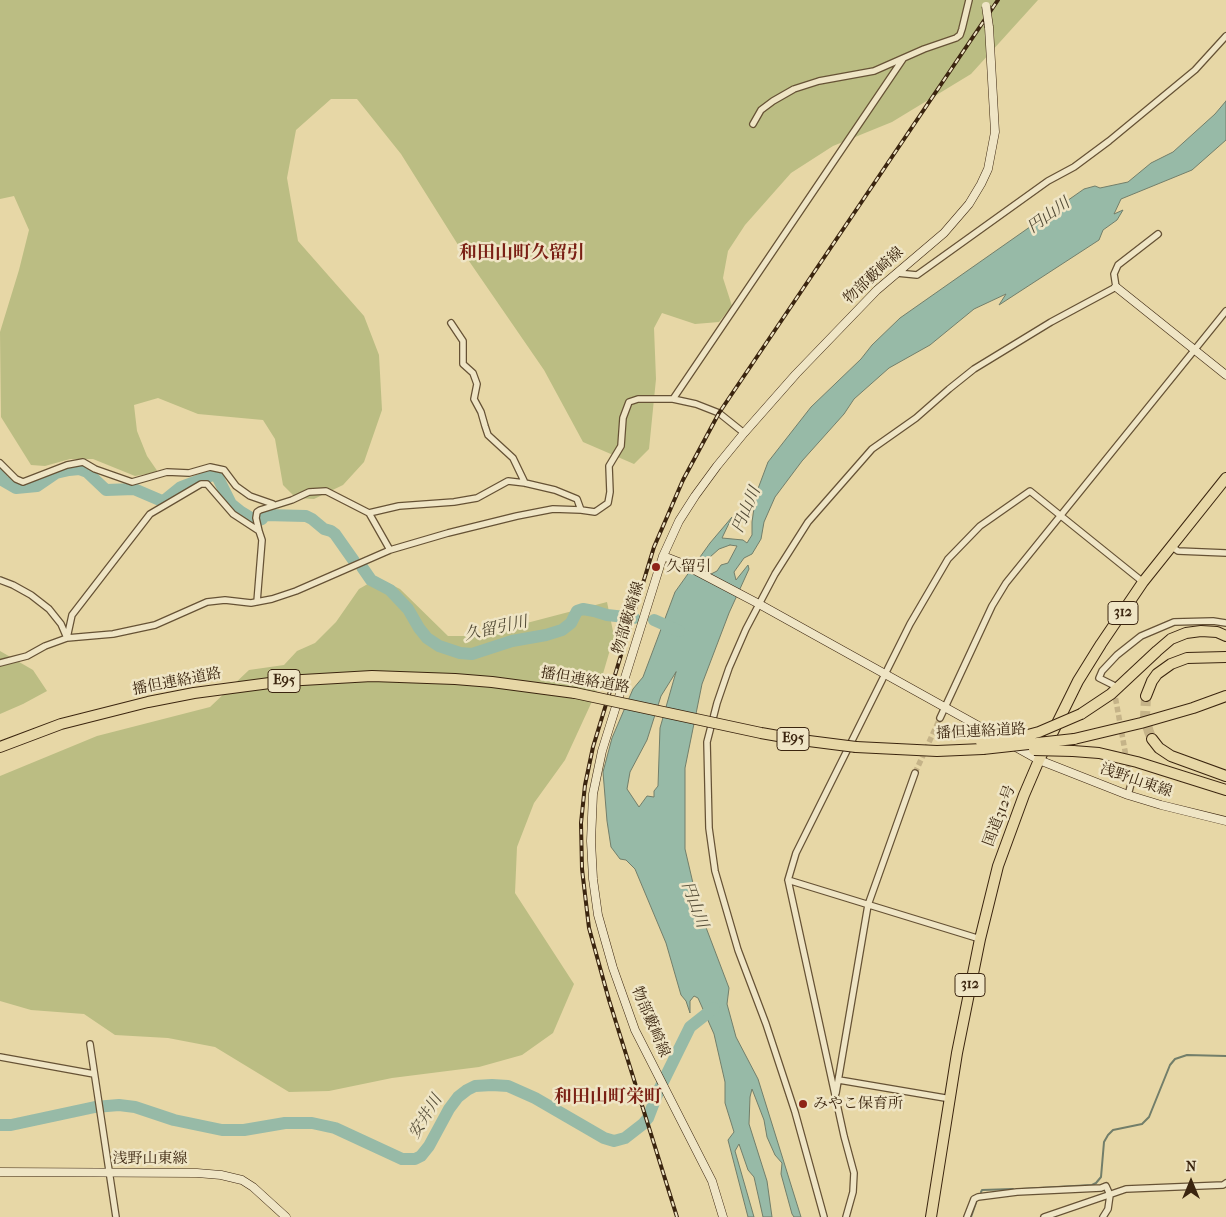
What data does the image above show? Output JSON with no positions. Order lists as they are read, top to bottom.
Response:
{
  "streets": {
    "highway": [
      "312",
      "E95",
      "播但連絡道路",
      "国道312号"
    ],
    "main road": ["物部藪崎線", "浅野山東線"]
  },
  "crossings": [
    ["物部藪崎線", "浅野山東線"],
    ["浅野山東線", "国道312号"]
  ],
  "districts": ["和田山町久留引", "和田山町栄町"],
  "water": ["円山川", "久留引川", "安井川"],
  "places": ["久留引", "みやこ保育所"],
  "north": "top"
}
